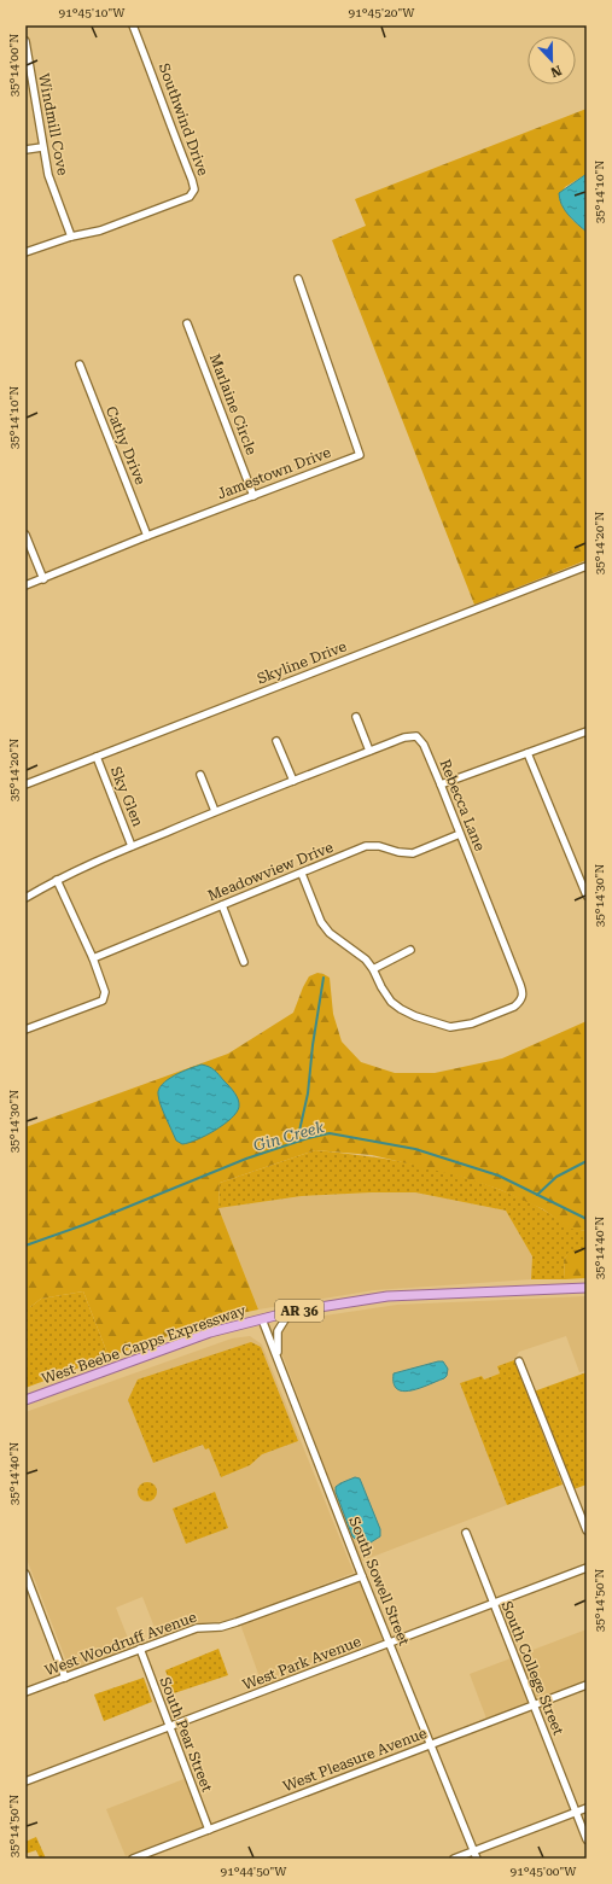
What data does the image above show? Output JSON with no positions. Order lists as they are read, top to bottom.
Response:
{
  "streets": {
    "main road": ["AR 36", "West Beebe Capps Expressway"],
    "street": [
      "Southwind Drive",
      "Windmill Cove",
      "Marlaine Circle",
      "Cathy Drive",
      "Jamestown Drive",
      "Skyline Drive",
      "Sky Glen",
      "Rebecca Lane",
      "Meadowview Drive",
      "South Sowell Street",
      "West Woodruff Avenue",
      "West Park Avenue",
      "South College Street",
      "South Pear Street",
      "West Pleasure Avenue"
    ]
  },
  "crossings": [
    ["Southwind Drive", "Windmill Cove"],
    ["Marlaine Circle", "Jamestown Drive"],
    ["Cathy Drive", "Jamestown Drive"],
    ["Skyline Drive", "Sky Glen"],
    ["Sky Glen", "Rebecca Lane"],
    ["Rebecca Lane", "Meadowview Drive"],
    ["West Beebe Capps Expressway", "South Sowell Street"],
    ["South Sowell Street", "West Woodruff Avenue"],
    ["South Sowell Street", "West Park Avenue"],
    ["South Sowell Street", "West Pleasure Avenue"],
    ["West Woodruff Avenue", "South Pear Street"],
    ["West Park Avenue", "South College Street"],
    ["West Park Avenue", "South Pear Street"],
    ["South College Street", "West Pleasure Avenue"],
    ["South Pear Street", "West Pleasure Avenue"]
  ],
  "water": ["Gin Creek"],
  "north": "bottom",
  "coordinates": [
    "91°45'10\"W",
    "91°45'20\"W",
    "35°14'00\"N",
    "35°14'10\"N",
    "35°14'20\"N",
    "35°14'30\"N",
    "35°14'40\"N",
    "35°14'50\"N",
    "91°44'50\"W",
    "91°45'00\"W"
  ]
}
